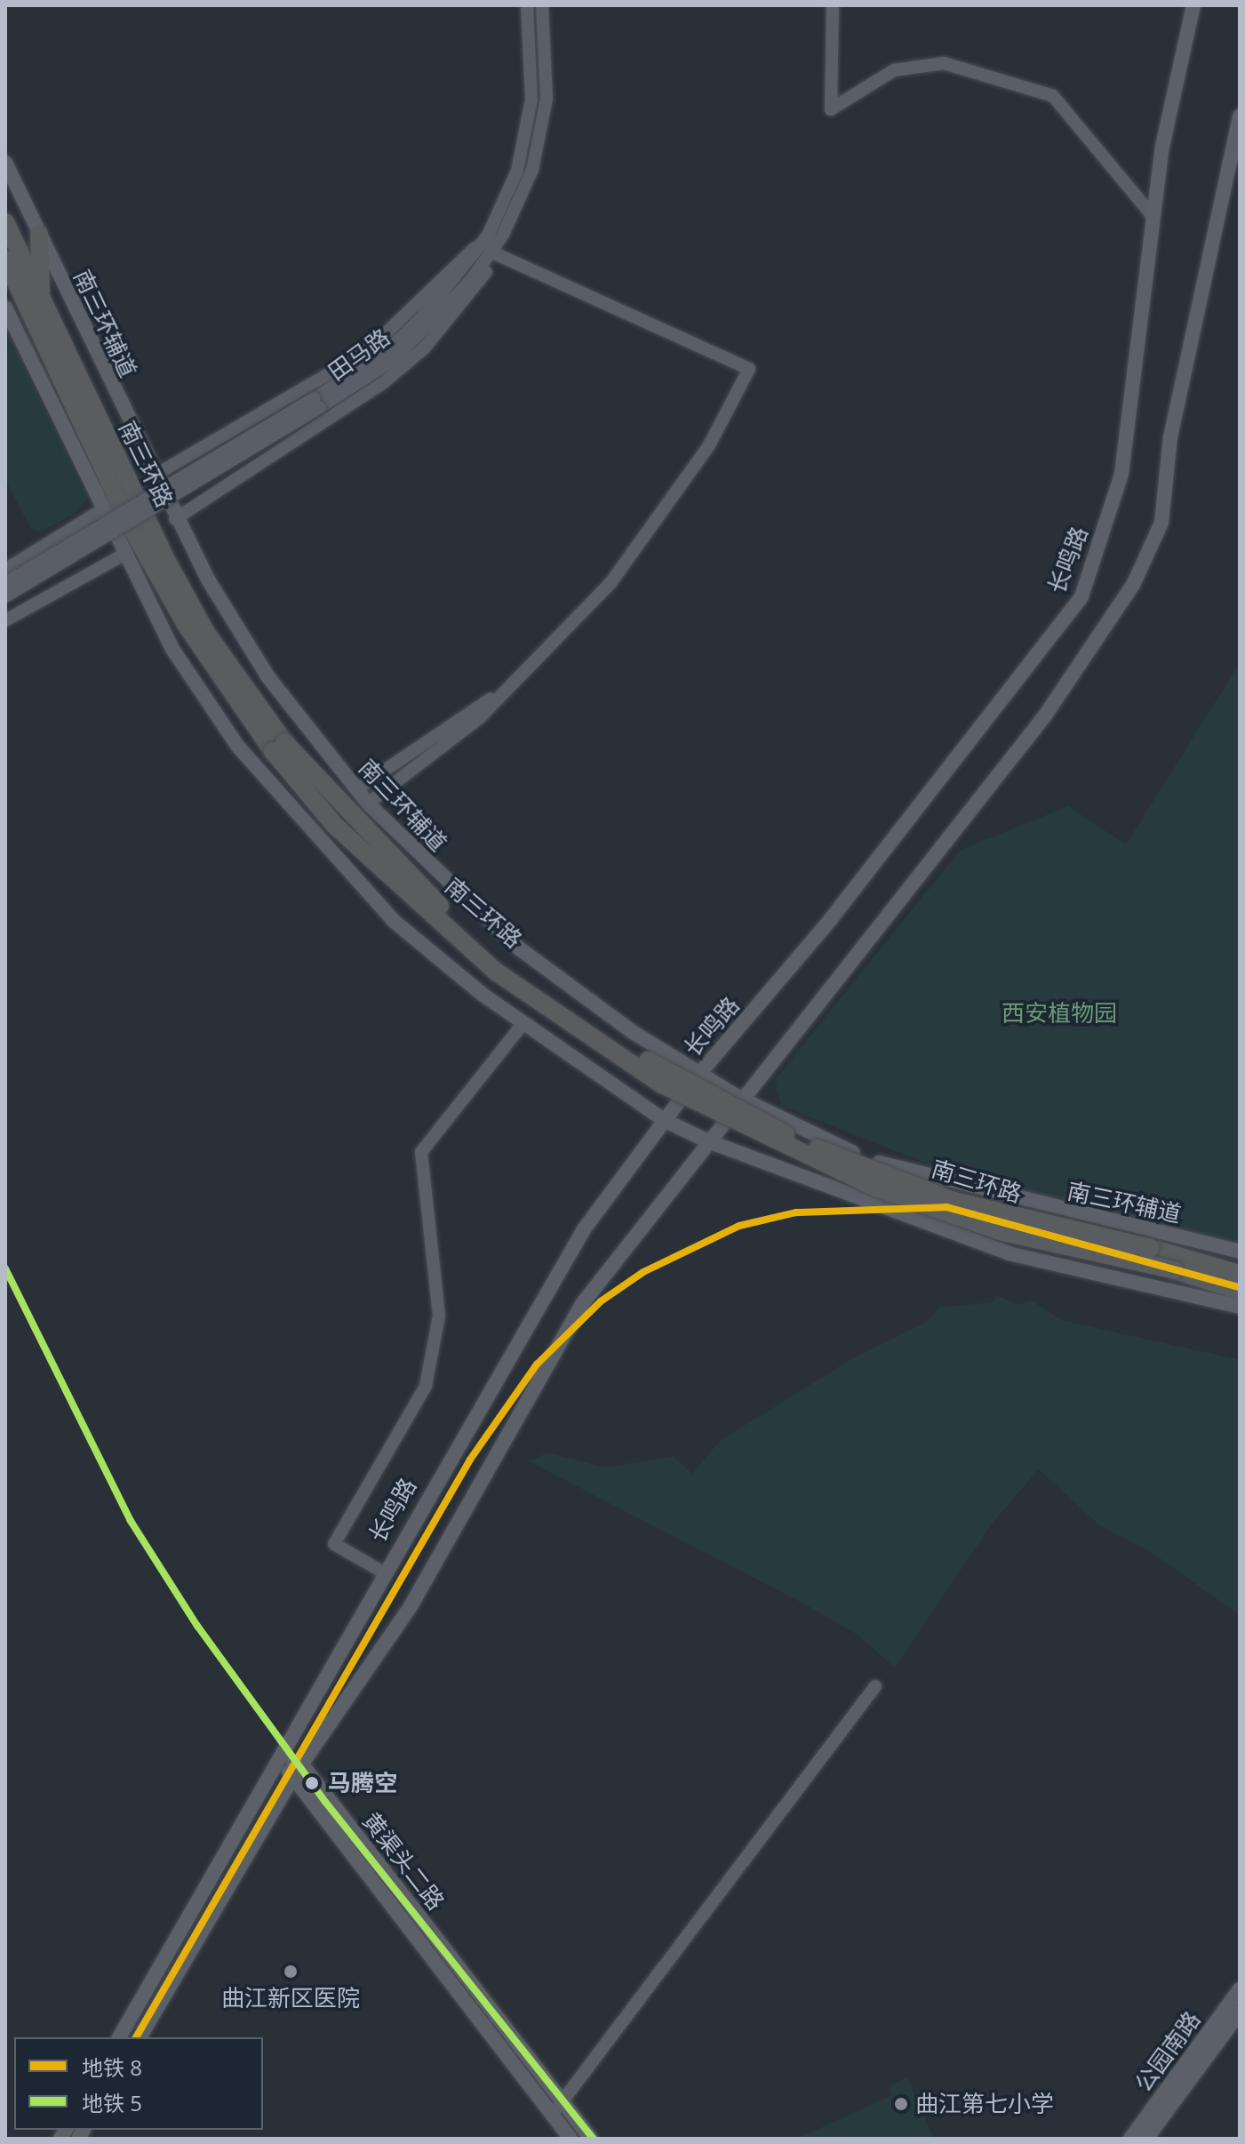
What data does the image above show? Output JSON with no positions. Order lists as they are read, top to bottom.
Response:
{
  "streets": {
    "highway": ["南三环路"],
    "main road": [
      "南三环辅道",
      "长鸣路",
      "黄渠头二路",
      "公园南路"
    ],
    "street": ["田马路"]
  },
  "crossings": [
    ["南三环辅道", "长鸣路"],
    ["长鸣路", "黄渠头二路"]
  ],
  "parks": ["西安植物园"],
  "places": ["马腾空", "曲江新区医院", "曲江第七小学"],
  "lines": ["metro line 8", "metro line 5"],
  "legend": ["地铁 8", "地铁 5"]
}
